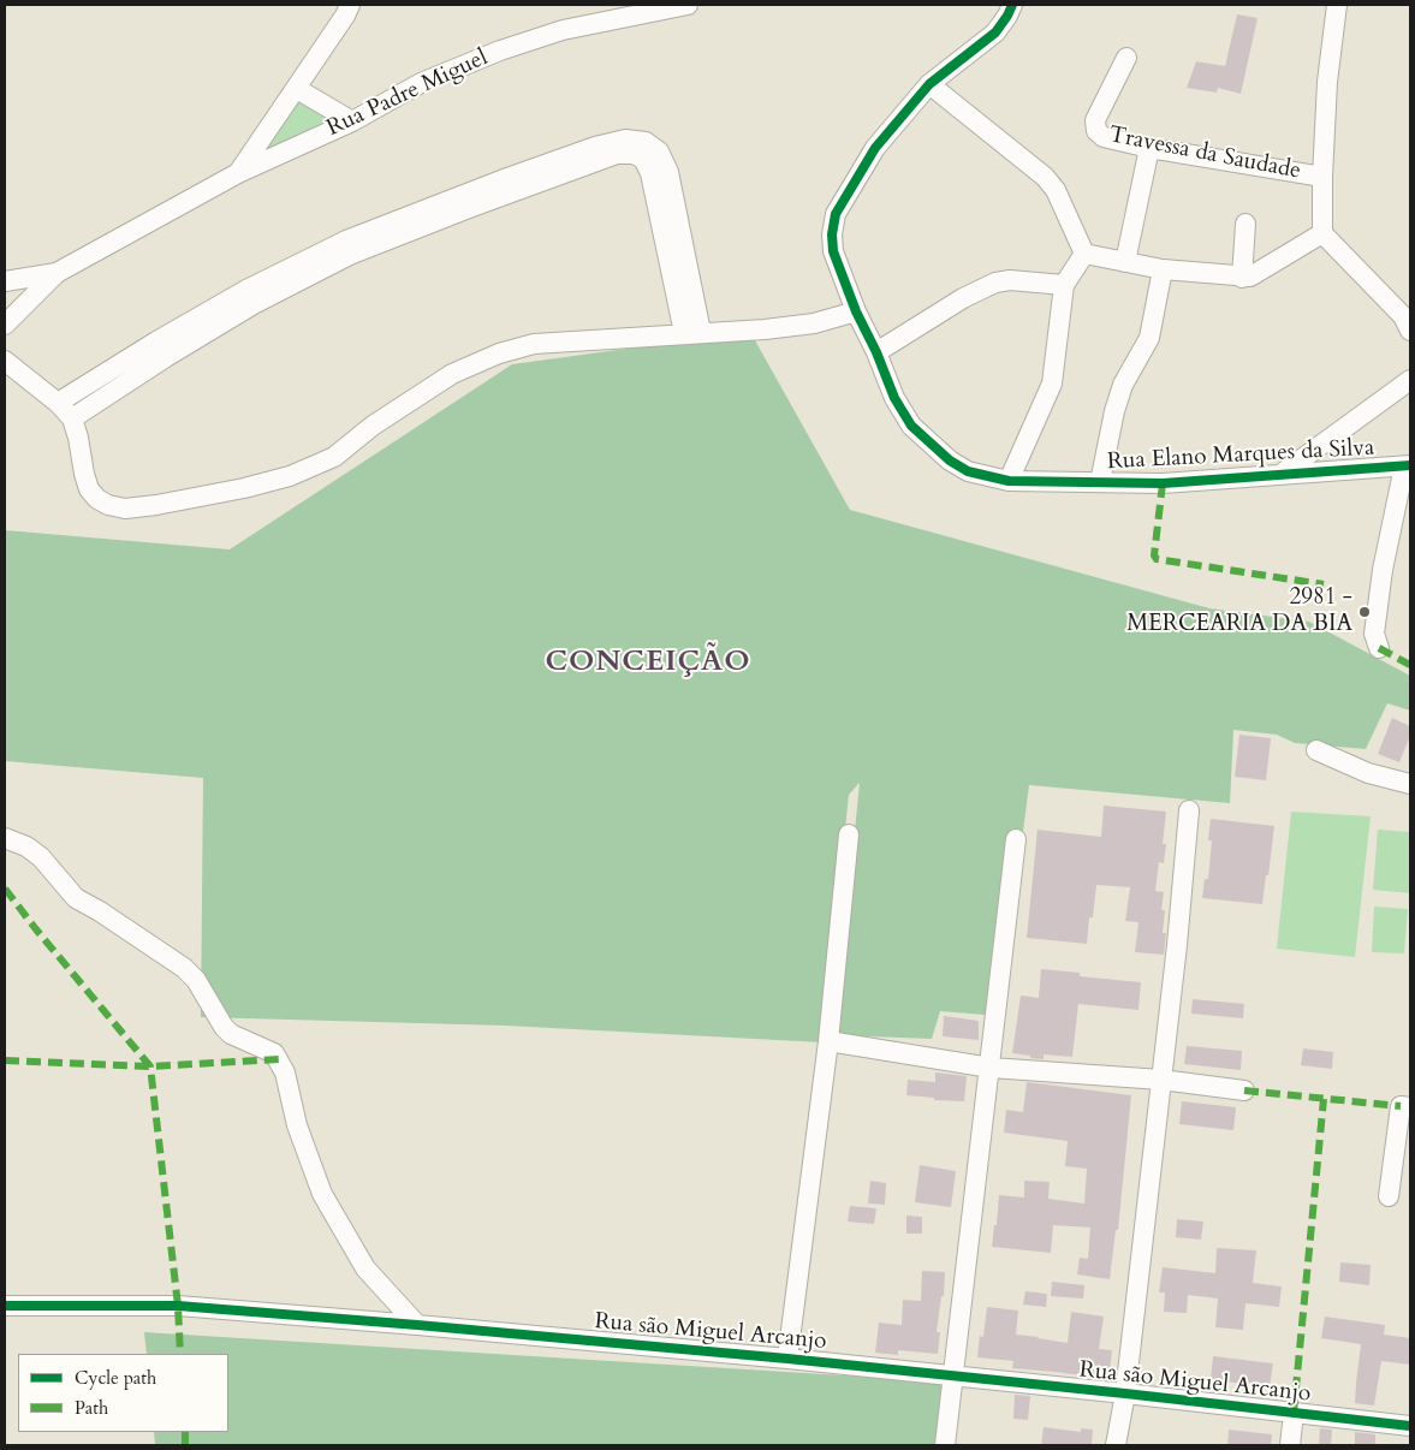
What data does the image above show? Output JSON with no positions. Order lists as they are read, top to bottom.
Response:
{
  "streets": {
    "street": [
      "Rua Padre Miguel",
      "Travessa da Saudade",
      "Rua Elano Marques da Silva",
      "Rua são Miguel Arcanjo"
    ]
  },
  "districts": ["CONCEIÇÃO"],
  "places": ["2981 - MERCEARIA DA BIA"],
  "legend": ["Cycle path", "Path"]
}
